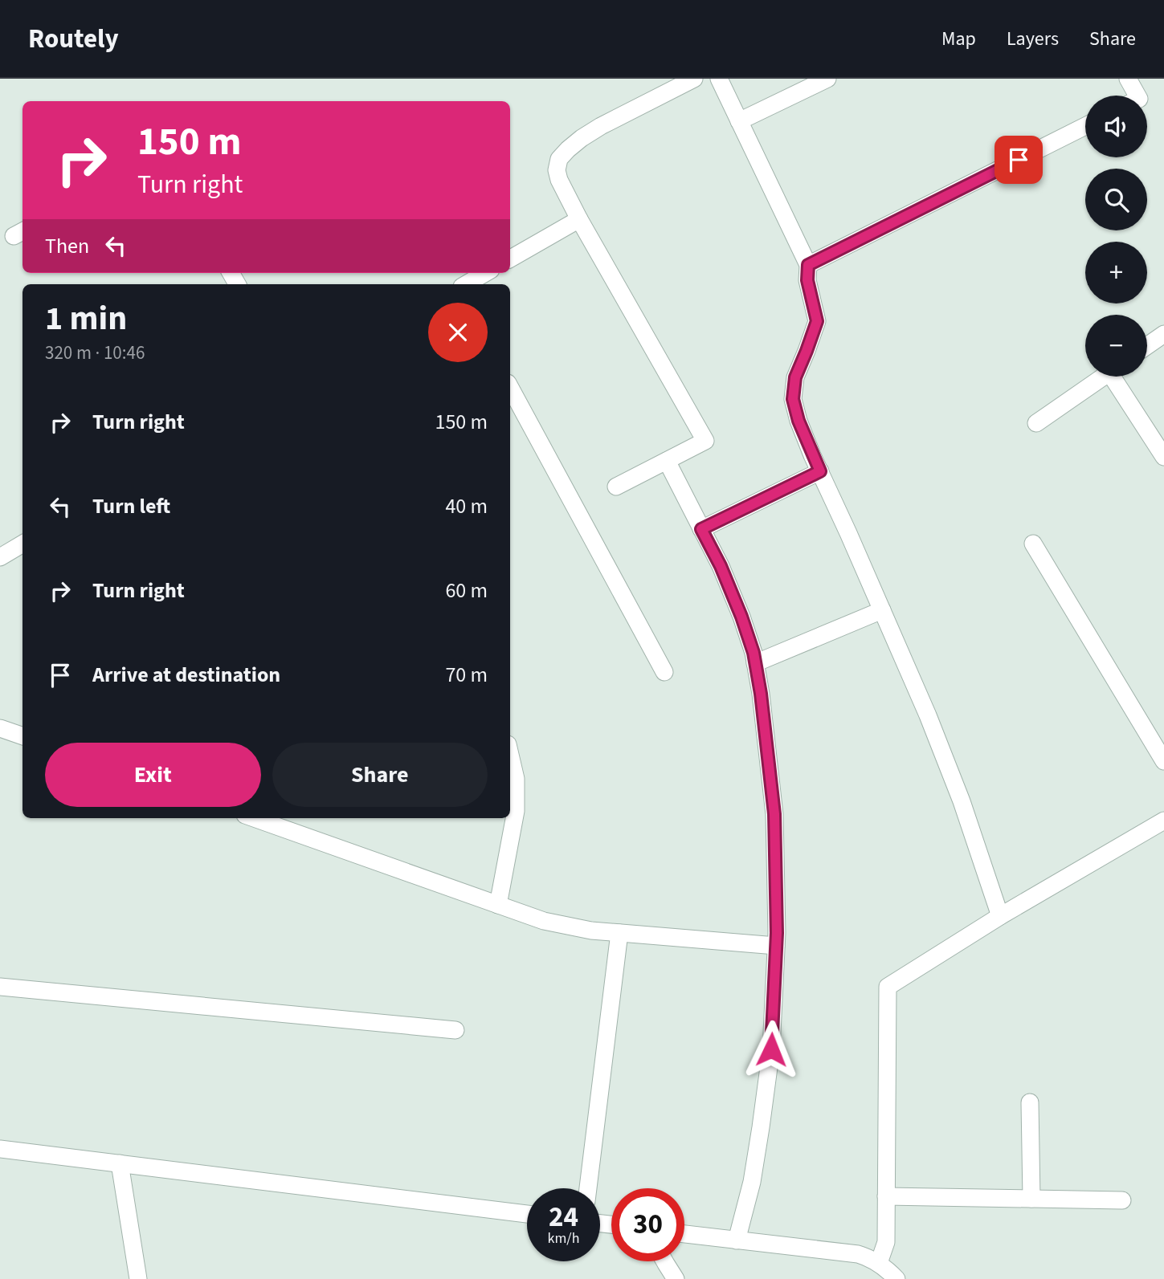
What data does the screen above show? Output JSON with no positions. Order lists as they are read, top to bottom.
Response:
{
  "page": {
    "header": "Routely",
    "nav": ["Map", "Layers", "Share"],
    "map_buttons": ["+", "−"],
    "turn": ["150 m", "Turn right"],
    "then": "Then",
    "heading": ["1 min", "320 m · 10:46"],
    "list": [
      {
        "name": "Turn right",
        "value": "150 m"
      },
      {
        "name": "Turn left",
        "value": "40 m"
      },
      {
        "name": "Turn right",
        "value": "60 m"
      },
      {
        "name": "Arrive at destination",
        "value": "70 m"
      }
    ],
    "buttons": ["Exit", "Share"],
    "speed": "24 km/h",
    "limit": "30"
  }
}
